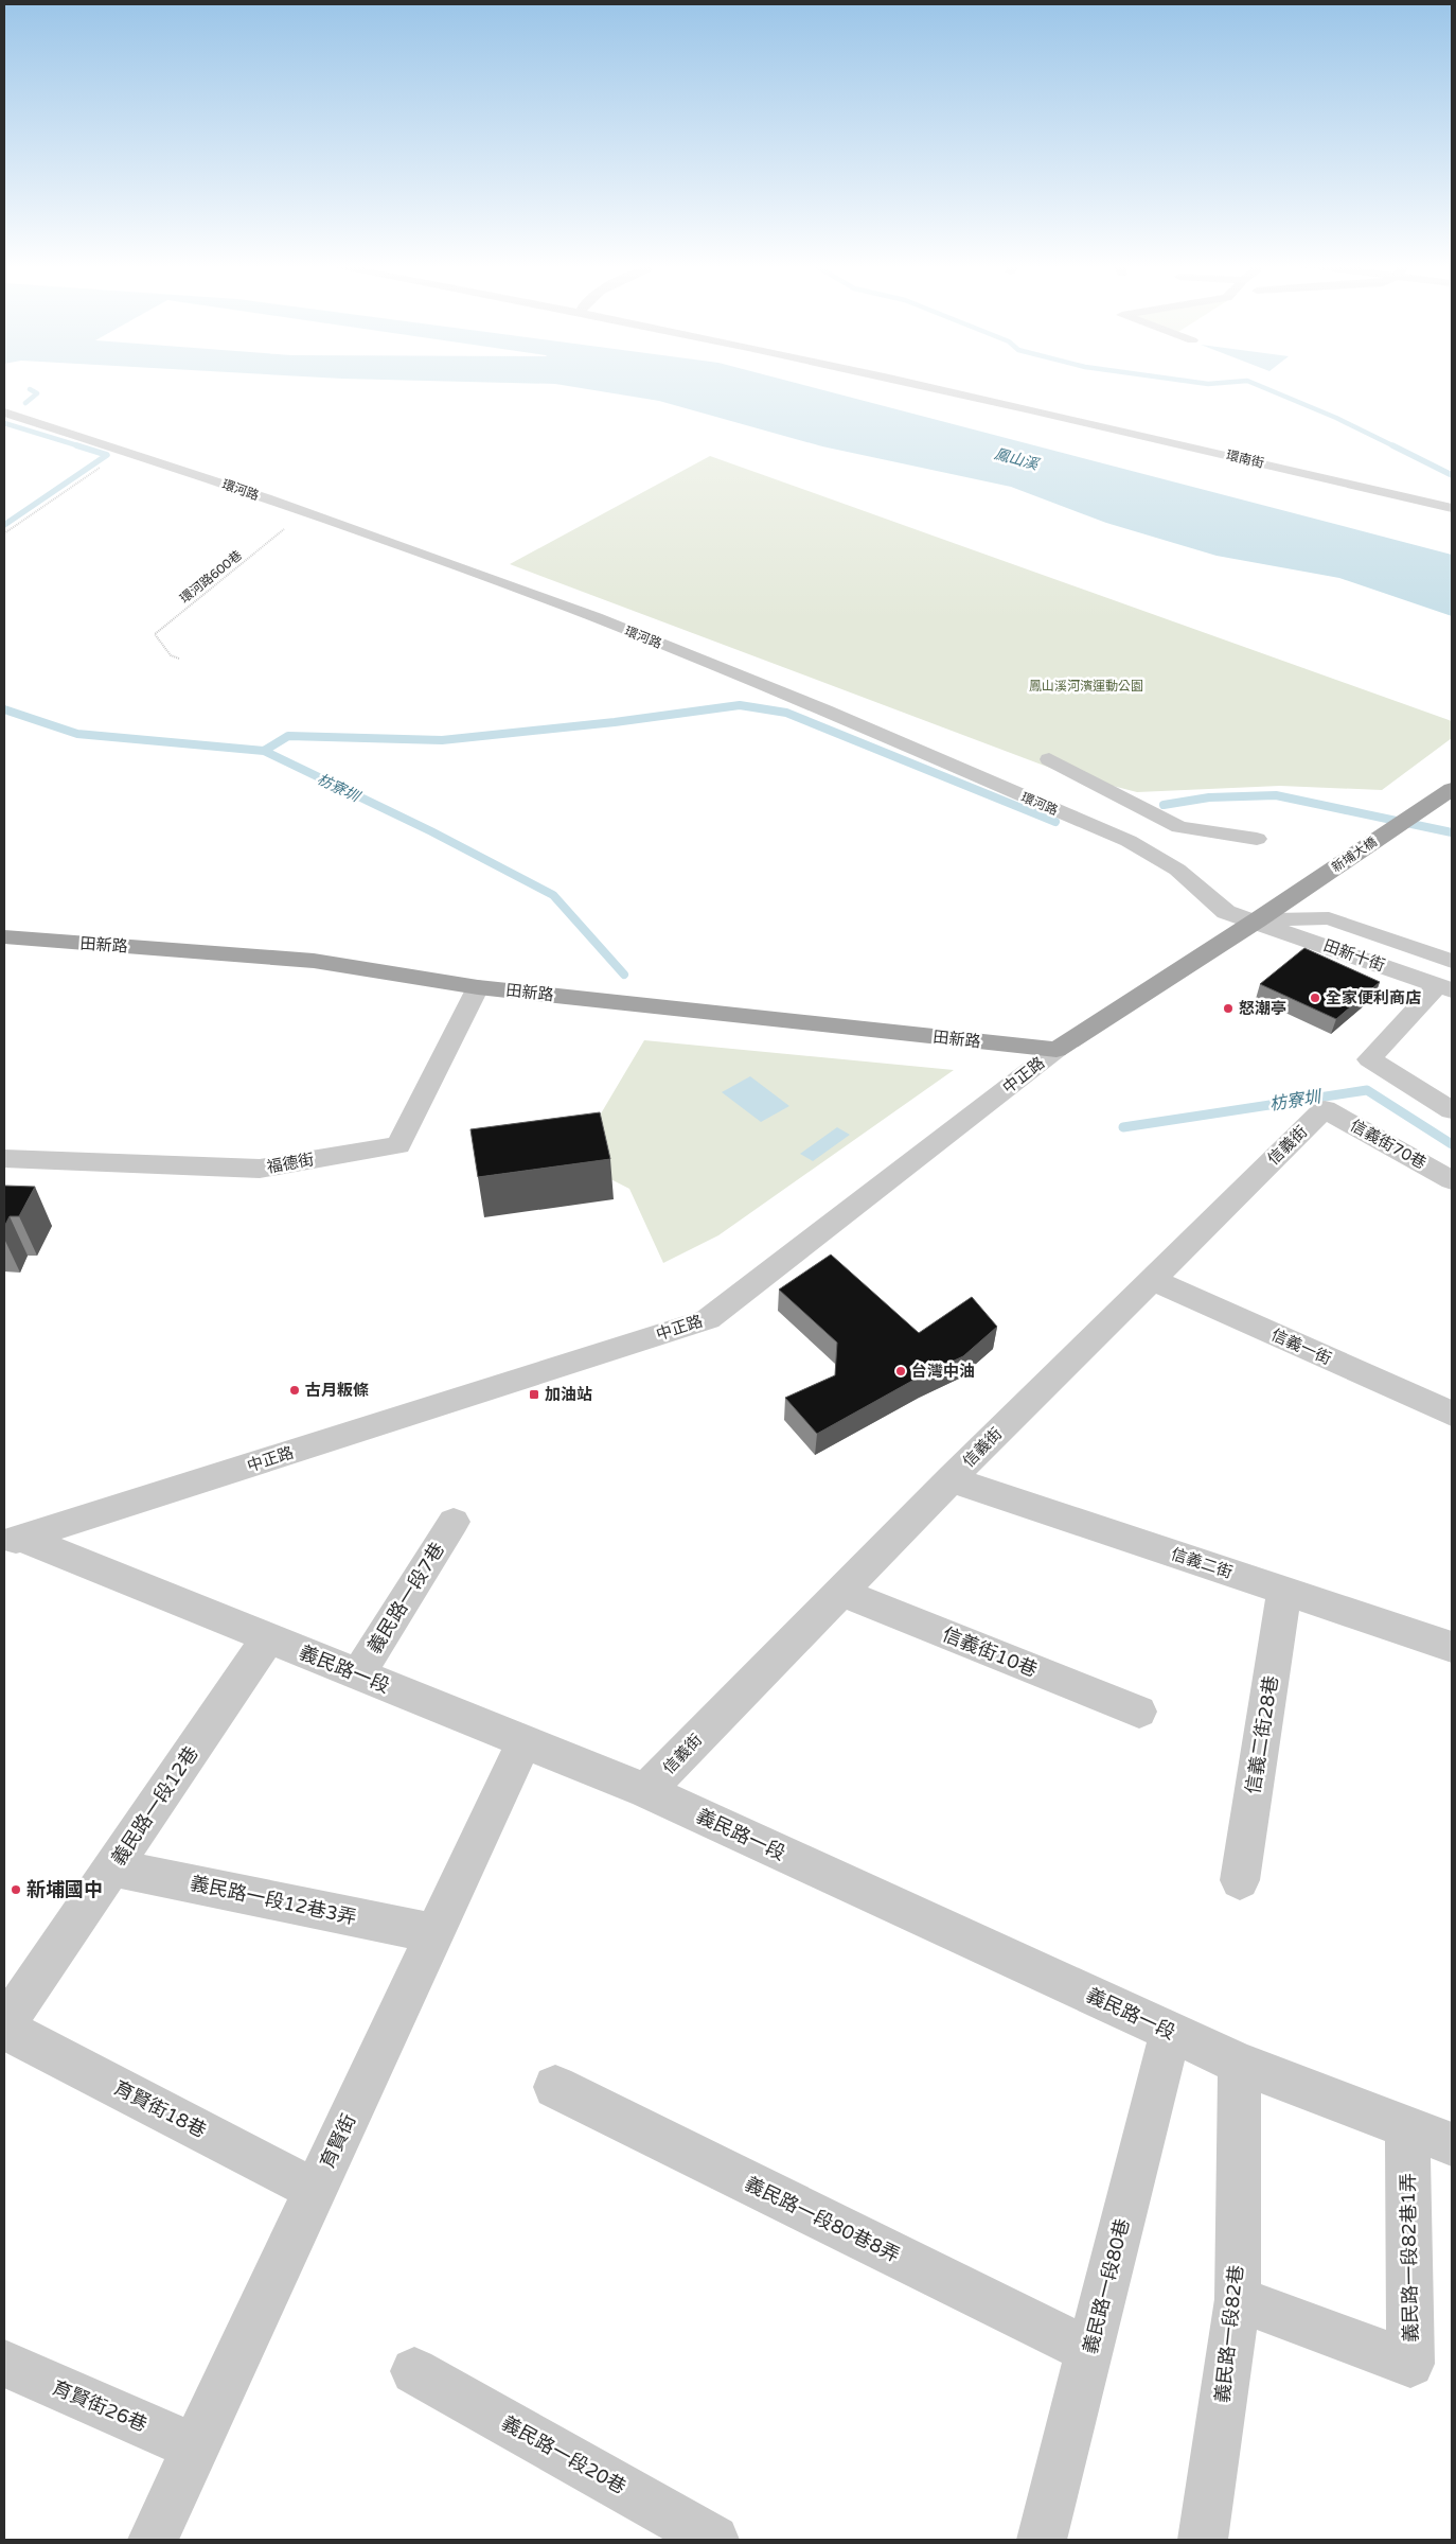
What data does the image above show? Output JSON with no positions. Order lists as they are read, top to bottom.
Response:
{
  "streets": {
    "main road": ["新埔大橋", "田新路", "中正路"],
    "street": [
      "環南街",
      "環河路",
      "田新十街",
      "信義街70巷",
      "信義街",
      "福德街",
      "信義一街",
      "信義二街",
      "義民路一段7巷",
      "信義街10巷",
      "義民路一段",
      "信義二街28巷",
      "義民路一段12巷",
      "義民路一段12巷3弄",
      "育賢街18巷",
      "育賢街",
      "義民路一段80巷8弄",
      "義民路一段82巷1弄",
      "義民路一段80巷",
      "義民路一段82巷",
      "育賢街26巷",
      "義民路一段20巷"
    ],
    "path": ["環河路600巷"]
  },
  "crossings": [
    ["環河路", "環河路600巷"],
    ["環河路", "新埔大橋"],
    ["環河路", "田新十街"],
    ["環河路", "中正路"],
    ["新埔大橋", "田新十街"],
    ["新埔大橋", "中正路"],
    ["田新路", "中正路"],
    ["田新路", "福德街"],
    ["田新十街", "中正路"],
    ["中正路", "義民路一段"],
    ["信義街70巷", "信義街"],
    ["信義街", "信義一街"],
    ["信義街", "信義二街"],
    ["信義街", "信義街10巷"],
    ["信義街", "義民路一段"],
    ["信義二街", "信義二街28巷"],
    ["義民路一段7巷", "義民路一段"],
    ["義民路一段", "義民路一段12巷"],
    ["義民路一段", "育賢街"],
    ["義民路一段", "義民路一段82巷1弄"],
    ["義民路一段", "義民路一段80巷"],
    ["義民路一段", "義民路一段82巷"],
    ["義民路一段12巷", "義民路一段12巷3弄"],
    ["義民路一段12巷", "育賢街18巷"],
    ["義民路一段12巷3弄", "育賢街"],
    ["育賢街18巷", "育賢街"],
    ["育賢街", "育賢街26巷"],
    ["義民路一段80巷8弄", "義民路一段80巷"],
    ["義民路一段82巷1弄", "義民路一段82巷"]
  ],
  "water": ["鳳山溪", "枋寮圳"],
  "parks": ["鳳山溪河濱運動公園"],
  "places": {
    "other": [
      "全家便利商店",
      "怒潮亭",
      "台灣中油",
      "古月粄條",
      "新埔國中"
    ],
    "transit": ["加油站"]
  }
}
